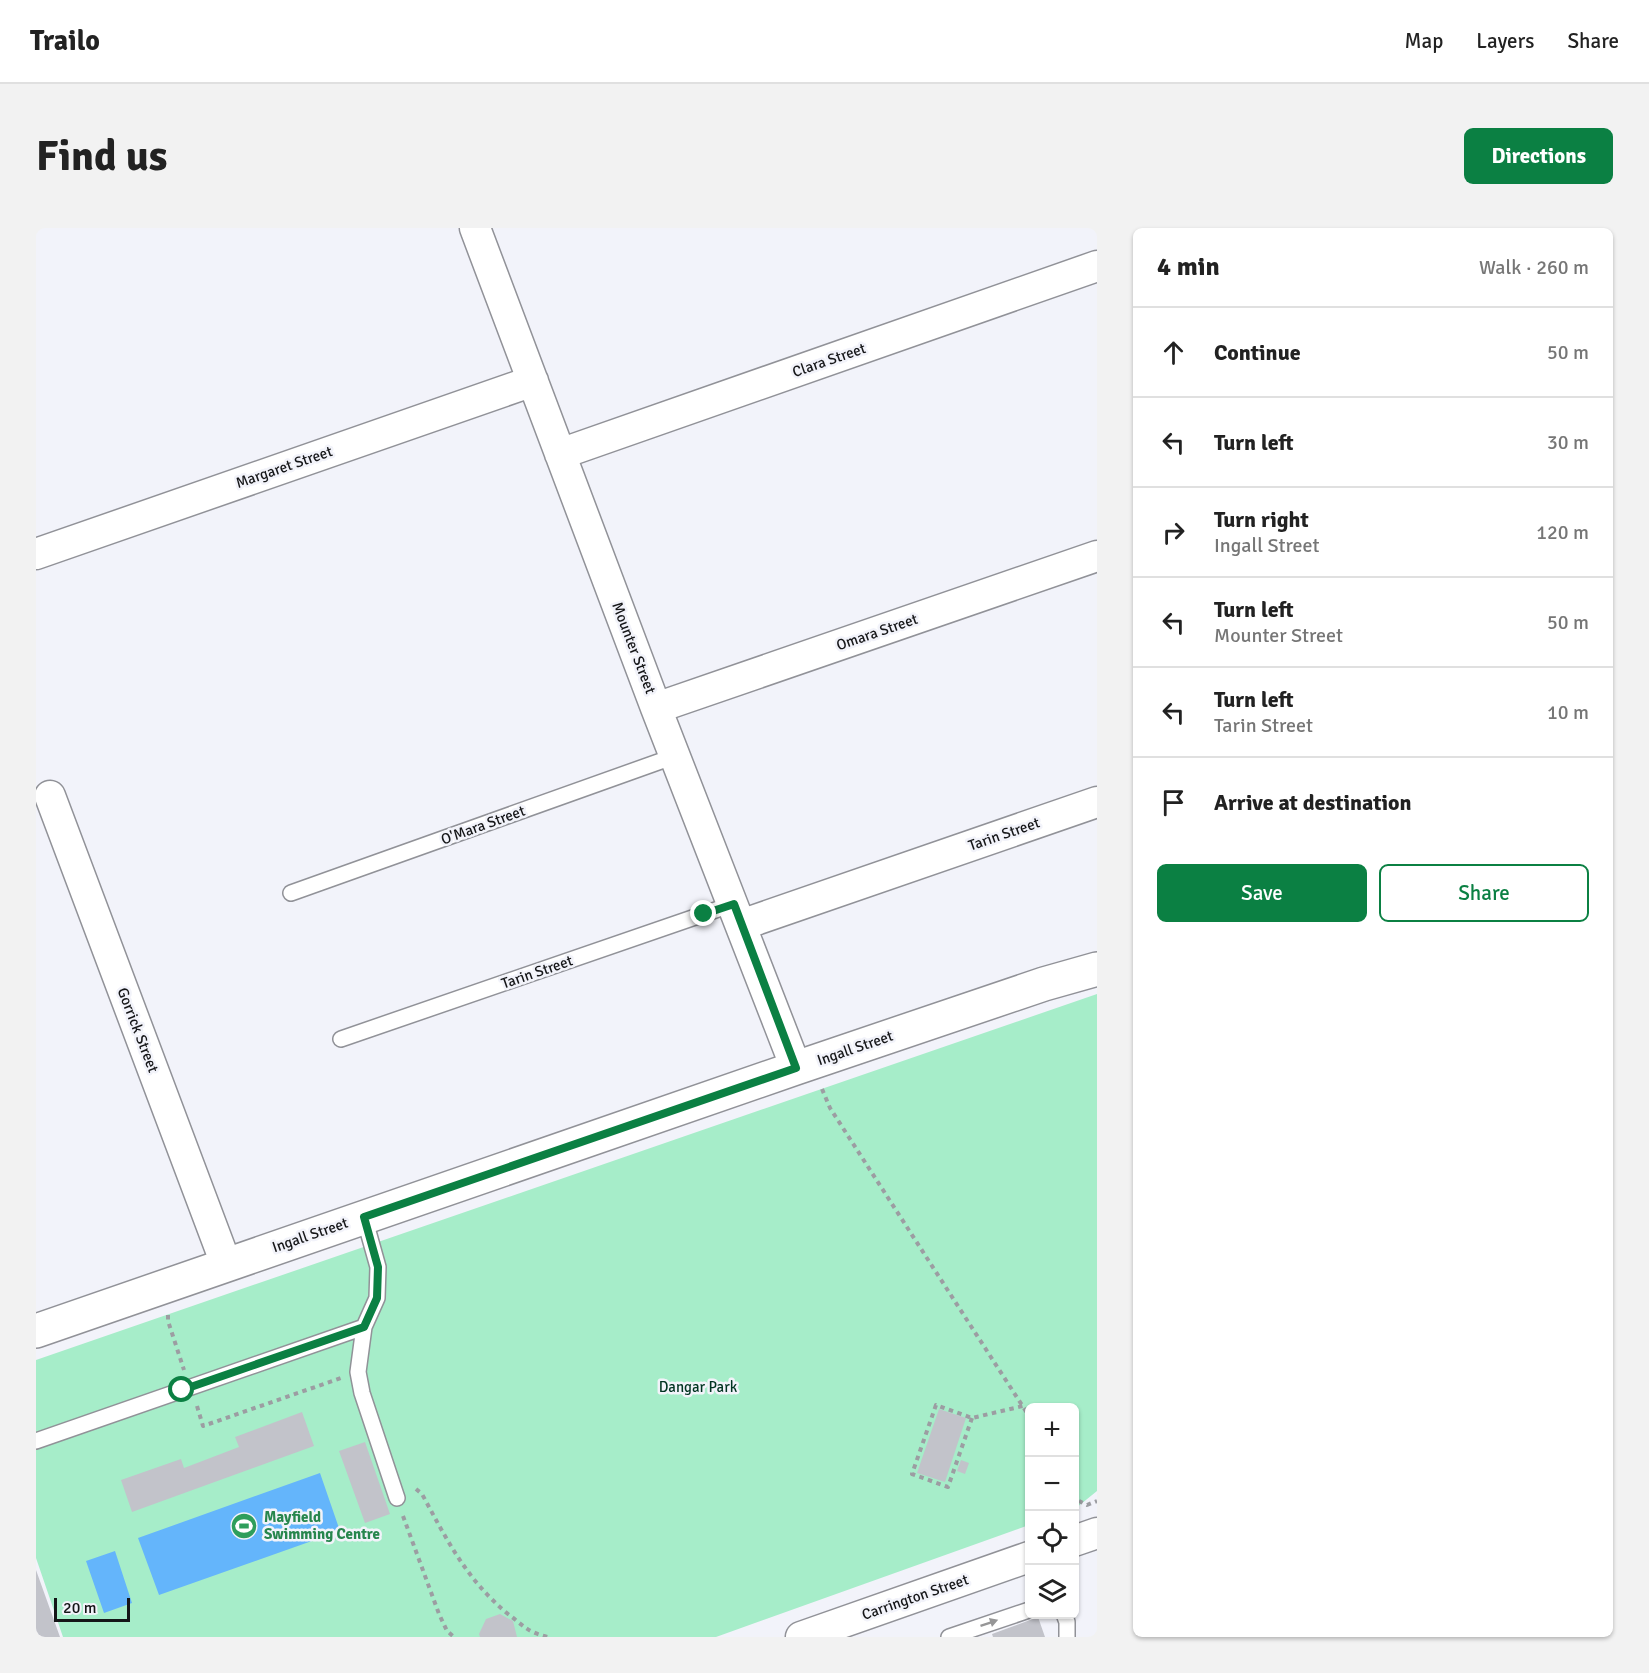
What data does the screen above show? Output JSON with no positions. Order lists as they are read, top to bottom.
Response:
{
  "streets": {
    "main road": ["Ingall Street"],
    "street": [
      "Clara Street",
      "Margaret Street",
      "Omara Street",
      "Mounter Street",
      "Tarin Street",
      "Gorrick Street",
      "Carrington Street"
    ],
    "lane": ["O'Mara Street"]
  },
  "crossings": [
    ["Clara Street", "Mounter Street"],
    ["Margaret Street", "Mounter Street"],
    ["Omara Street", "Mounter Street"],
    ["Mounter Street", "O'Mara Street"],
    ["Mounter Street", "Tarin Street"],
    ["Mounter Street", "Ingall Street"],
    ["Gorrick Street", "Ingall Street"]
  ],
  "parks": ["Dangar Park"],
  "places": {
    "sports": ["Mayfield Swimming Centre"]
  },
  "scale_bar": "20 m",
  "page": {
    "header": "Trailo",
    "nav": ["Map", "Layers", "Share"],
    "buttons": [
      "Directions",
      ["Save", "Share"]
    ],
    "title": "Find us",
    "heading": ["4 min", "Walk · 260 m"],
    "list": [
      ["Continue", "50 m"],
      ["Turn left", "30 m"],
      ["Turn right", "Ingall Street", "120 m"],
      ["Turn left", "Mounter Street", "50 m"],
      ["Turn left", "Tarin Street", "10 m"],
      "Arrive at destination"
    ],
    "map_buttons": ["+", "−"],
    "scale": "20 m"
  }
}
